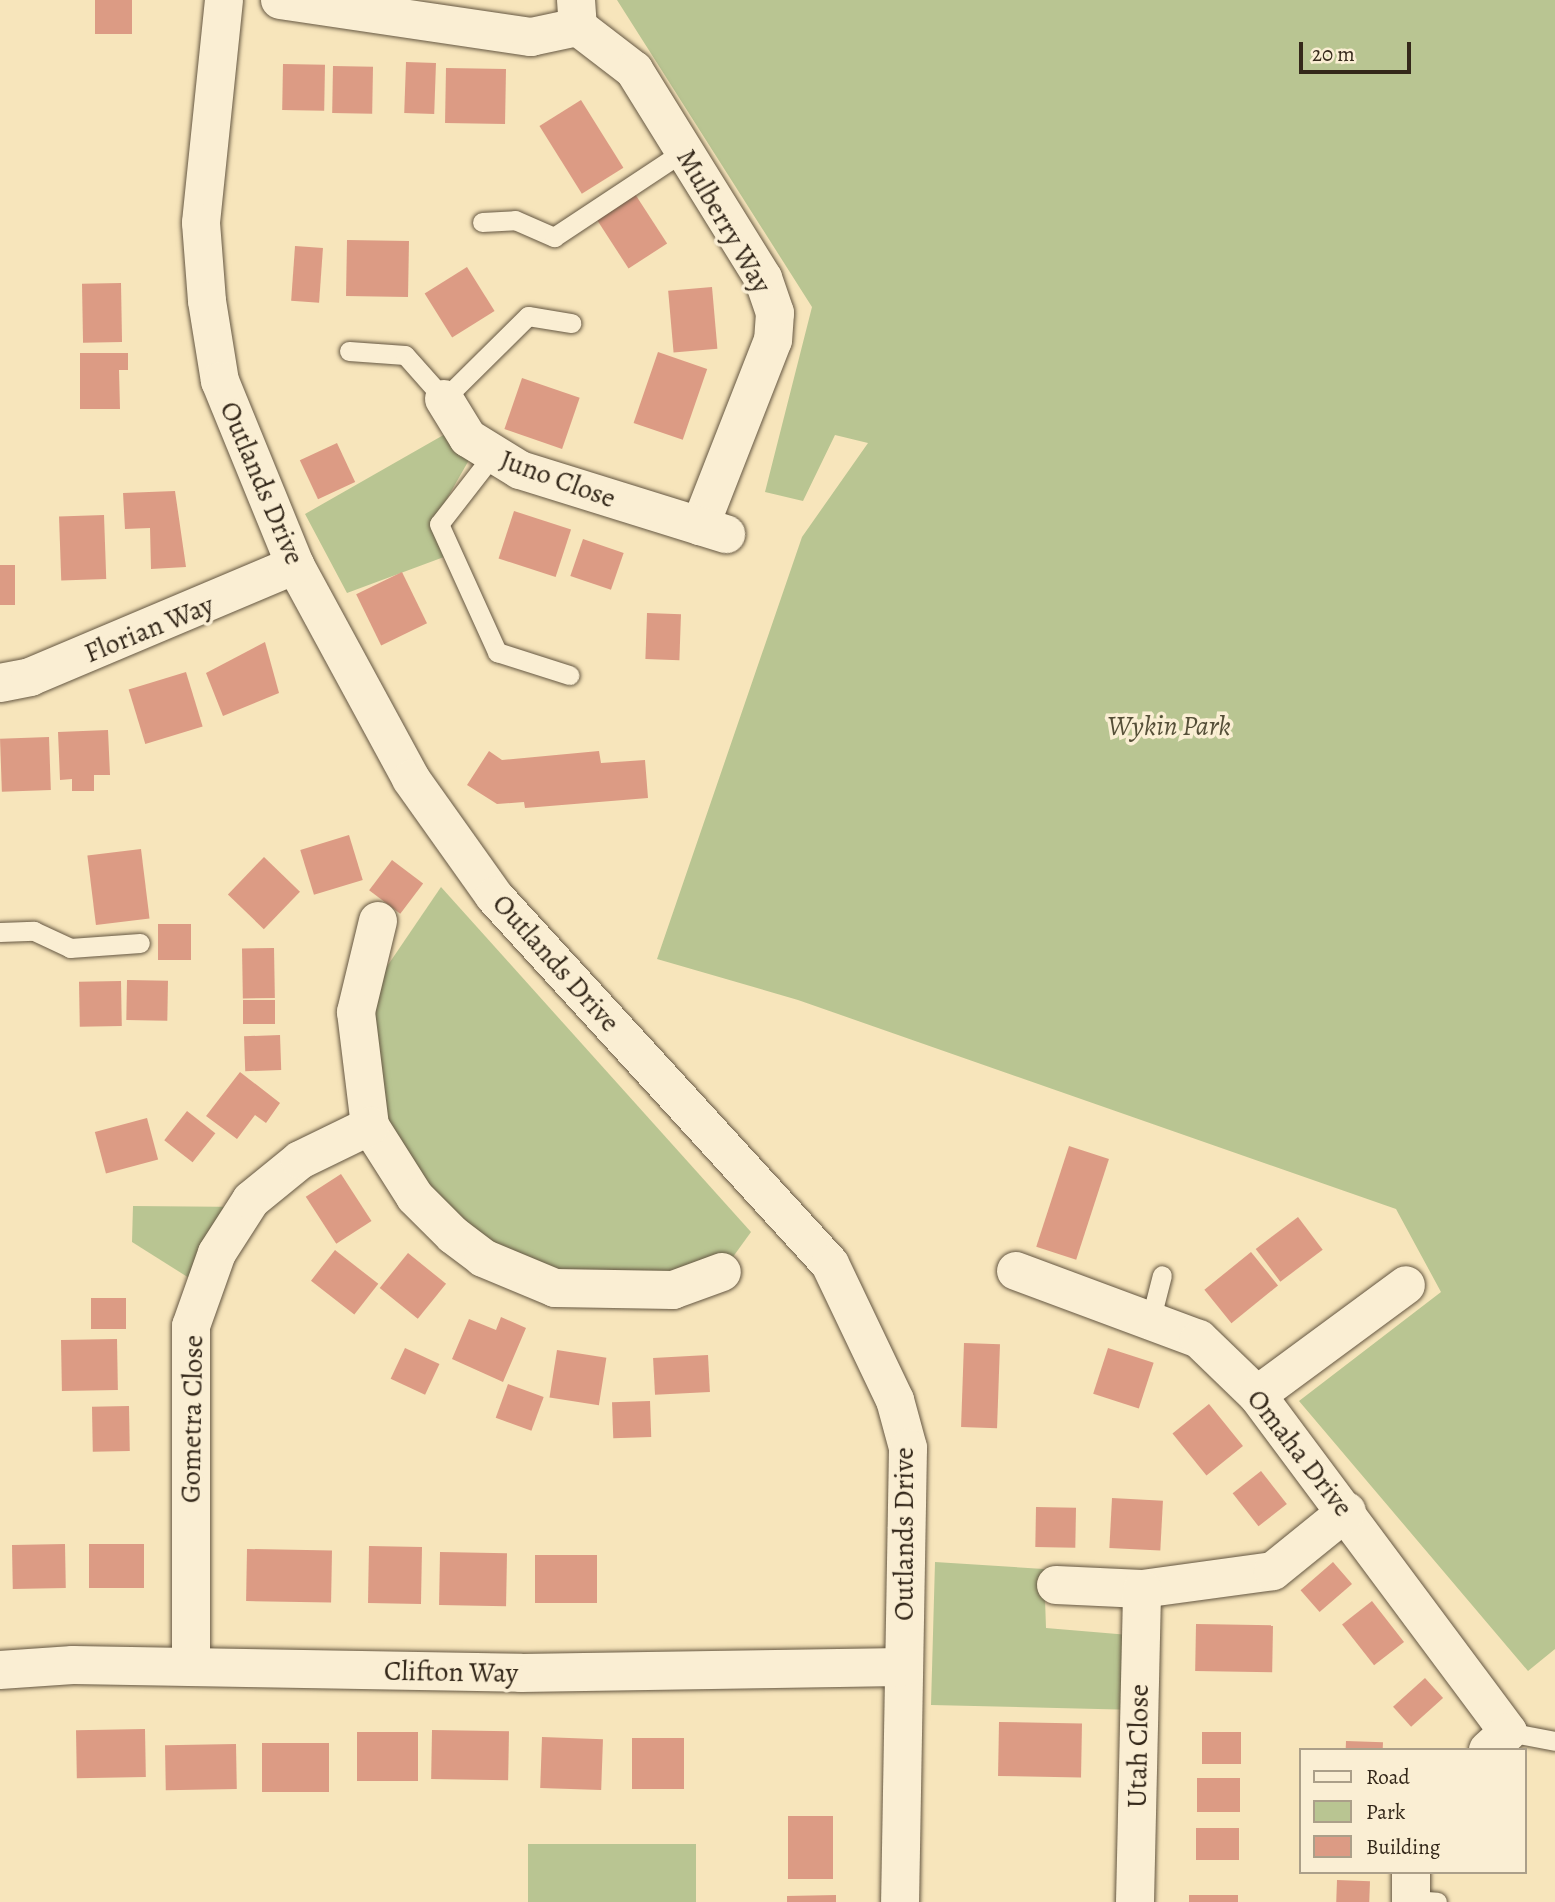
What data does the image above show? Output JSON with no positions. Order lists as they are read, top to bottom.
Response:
{
  "streets": {
    "street": [
      "Mulberry Way",
      "Juno Close",
      "Outlands Drive",
      "Florian Way",
      "Gometra Close",
      "Omaha Drive",
      "Clifton Way",
      "Utah Close"
    ]
  },
  "crossings": [
    ["Mulberry Way", "Juno Close"],
    ["Outlands Drive", "Florian Way"],
    ["Outlands Drive", "Clifton Way"],
    ["Gometra Close", "Clifton Way"]
  ],
  "parks": ["Wykin Park"],
  "legend": ["Road", "Park", "Building"],
  "scale_bar": "20 m"
}
